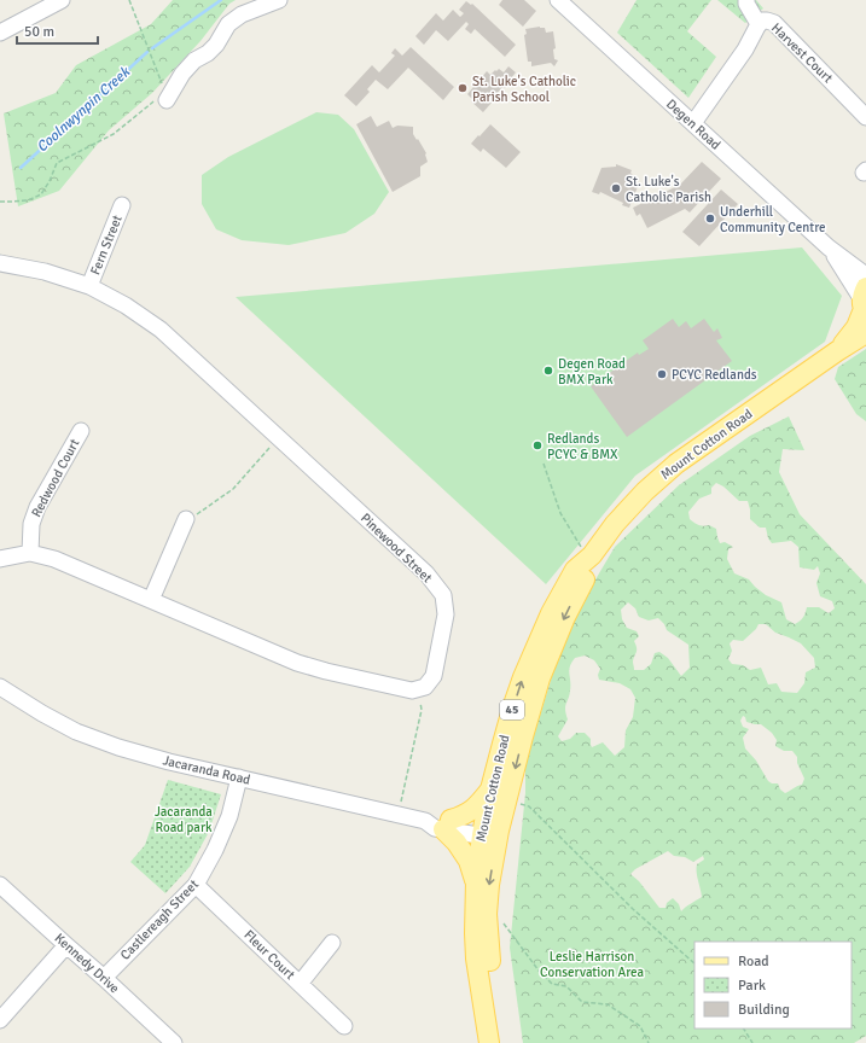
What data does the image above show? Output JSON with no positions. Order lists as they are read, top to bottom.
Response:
{
  "streets": {
    "main road": ["Mount Cotton Road", "45"],
    "street": [
      "Harvest Court",
      "Degen Road",
      "Fern Street",
      "Redwood Court",
      "Pinewood Street",
      "Jacaranda Road",
      "Castlereagh Street",
      "Fleur Court",
      "Kennedy Drive"
    ]
  },
  "crossings": [
    ["Harvest Court", "Degen Road"],
    ["Degen Road", "Mount Cotton Road"],
    ["Fern Street", "Pinewood Street"],
    ["Mount Cotton Road", "Jacaranda Road"],
    ["Jacaranda Road", "Castlereagh Street"],
    ["Castlereagh Street", "Fleur Court"],
    ["Castlereagh Street", "Kennedy Drive"]
  ],
  "water": ["Coolnwynpin Creek"],
  "parks": ["Jacaranda Road park", "Leslie Harrison Conservation Area"],
  "places": [
    "St. Luke's Catholic Parish School",
    "St. Luke's Catholic Parish",
    "Underhill Community Centre",
    "Degen Road BMX Park",
    "PCYC Redlands",
    "Redlands PCYC & BMX"
  ],
  "legend": ["Road", "Park", "Building"],
  "scale_bar": "50 m"
}
